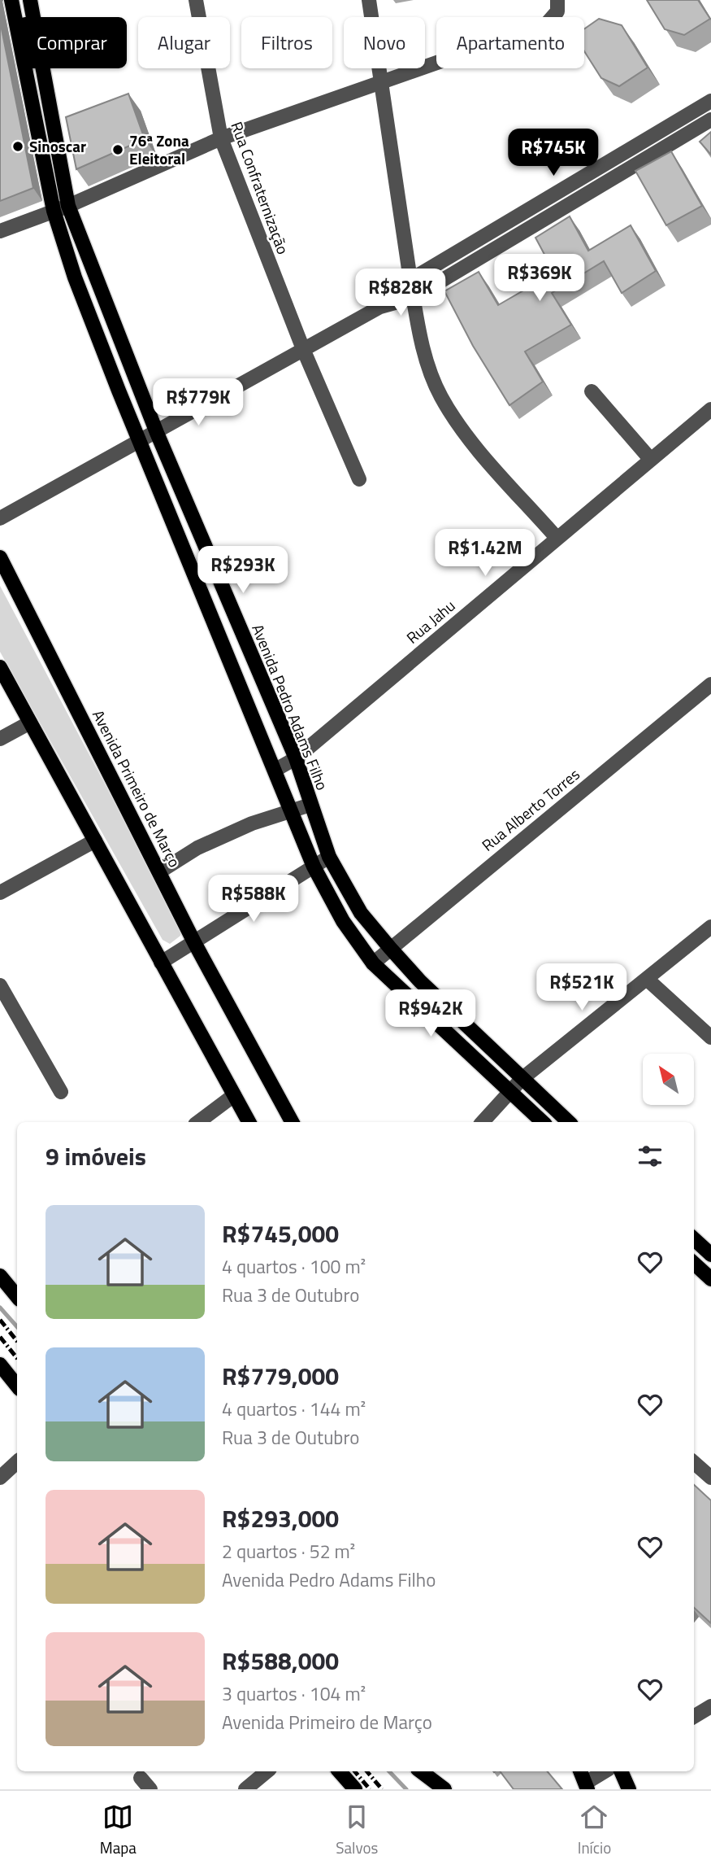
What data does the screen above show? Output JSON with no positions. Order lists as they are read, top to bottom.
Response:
{
  "streets": {
    "main road": ["Avenida Pedro Adams Filho", "Avenida Primeiro de Março"],
    "street": ["Rua Confraternização", "Rua Jahu", "Rua Alberto Torres"]
  },
  "crossings": [
    ["Rua Jahu", "Avenida Pedro Adams Filho"],
    ["Avenida Pedro Adams Filho", "Rua Alberto Torres"]
  ],
  "places": ["Sinoscar", "76ª Zona Eleitoral"],
  "north": "top left",
  "page": {
    "chip": [
      "Comprar",
      "Alugar",
      "Filtros",
      "Novo",
      "Apartamento"
    ],
    "price": [
      "R$745K",
      "R$369K",
      "R$828K",
      "R$779K",
      "R$1.42M",
      "R$293K",
      "R$588K",
      "R$521K",
      "R$942K"
    ],
    "heading": "9 imóveis",
    "list": [
      {
        "name": "R$745,000",
        "note": "4 quartos · 100 m² · Rua 3 de Outubro"
      },
      {
        "name": "R$779,000",
        "note": "4 quartos · 144 m² · Rua 3 de Outubro"
      },
      {
        "name": "R$293,000",
        "note": "2 quartos · 52 m² · Avenida Pedro Adams Filho"
      },
      {
        "name": "R$588,000",
        "note": "3 quartos · 104 m² · Avenida Primeiro de Março"
      }
    ],
    "tabs": ["Mapa", "Salvos", "Início"]
  }
}
